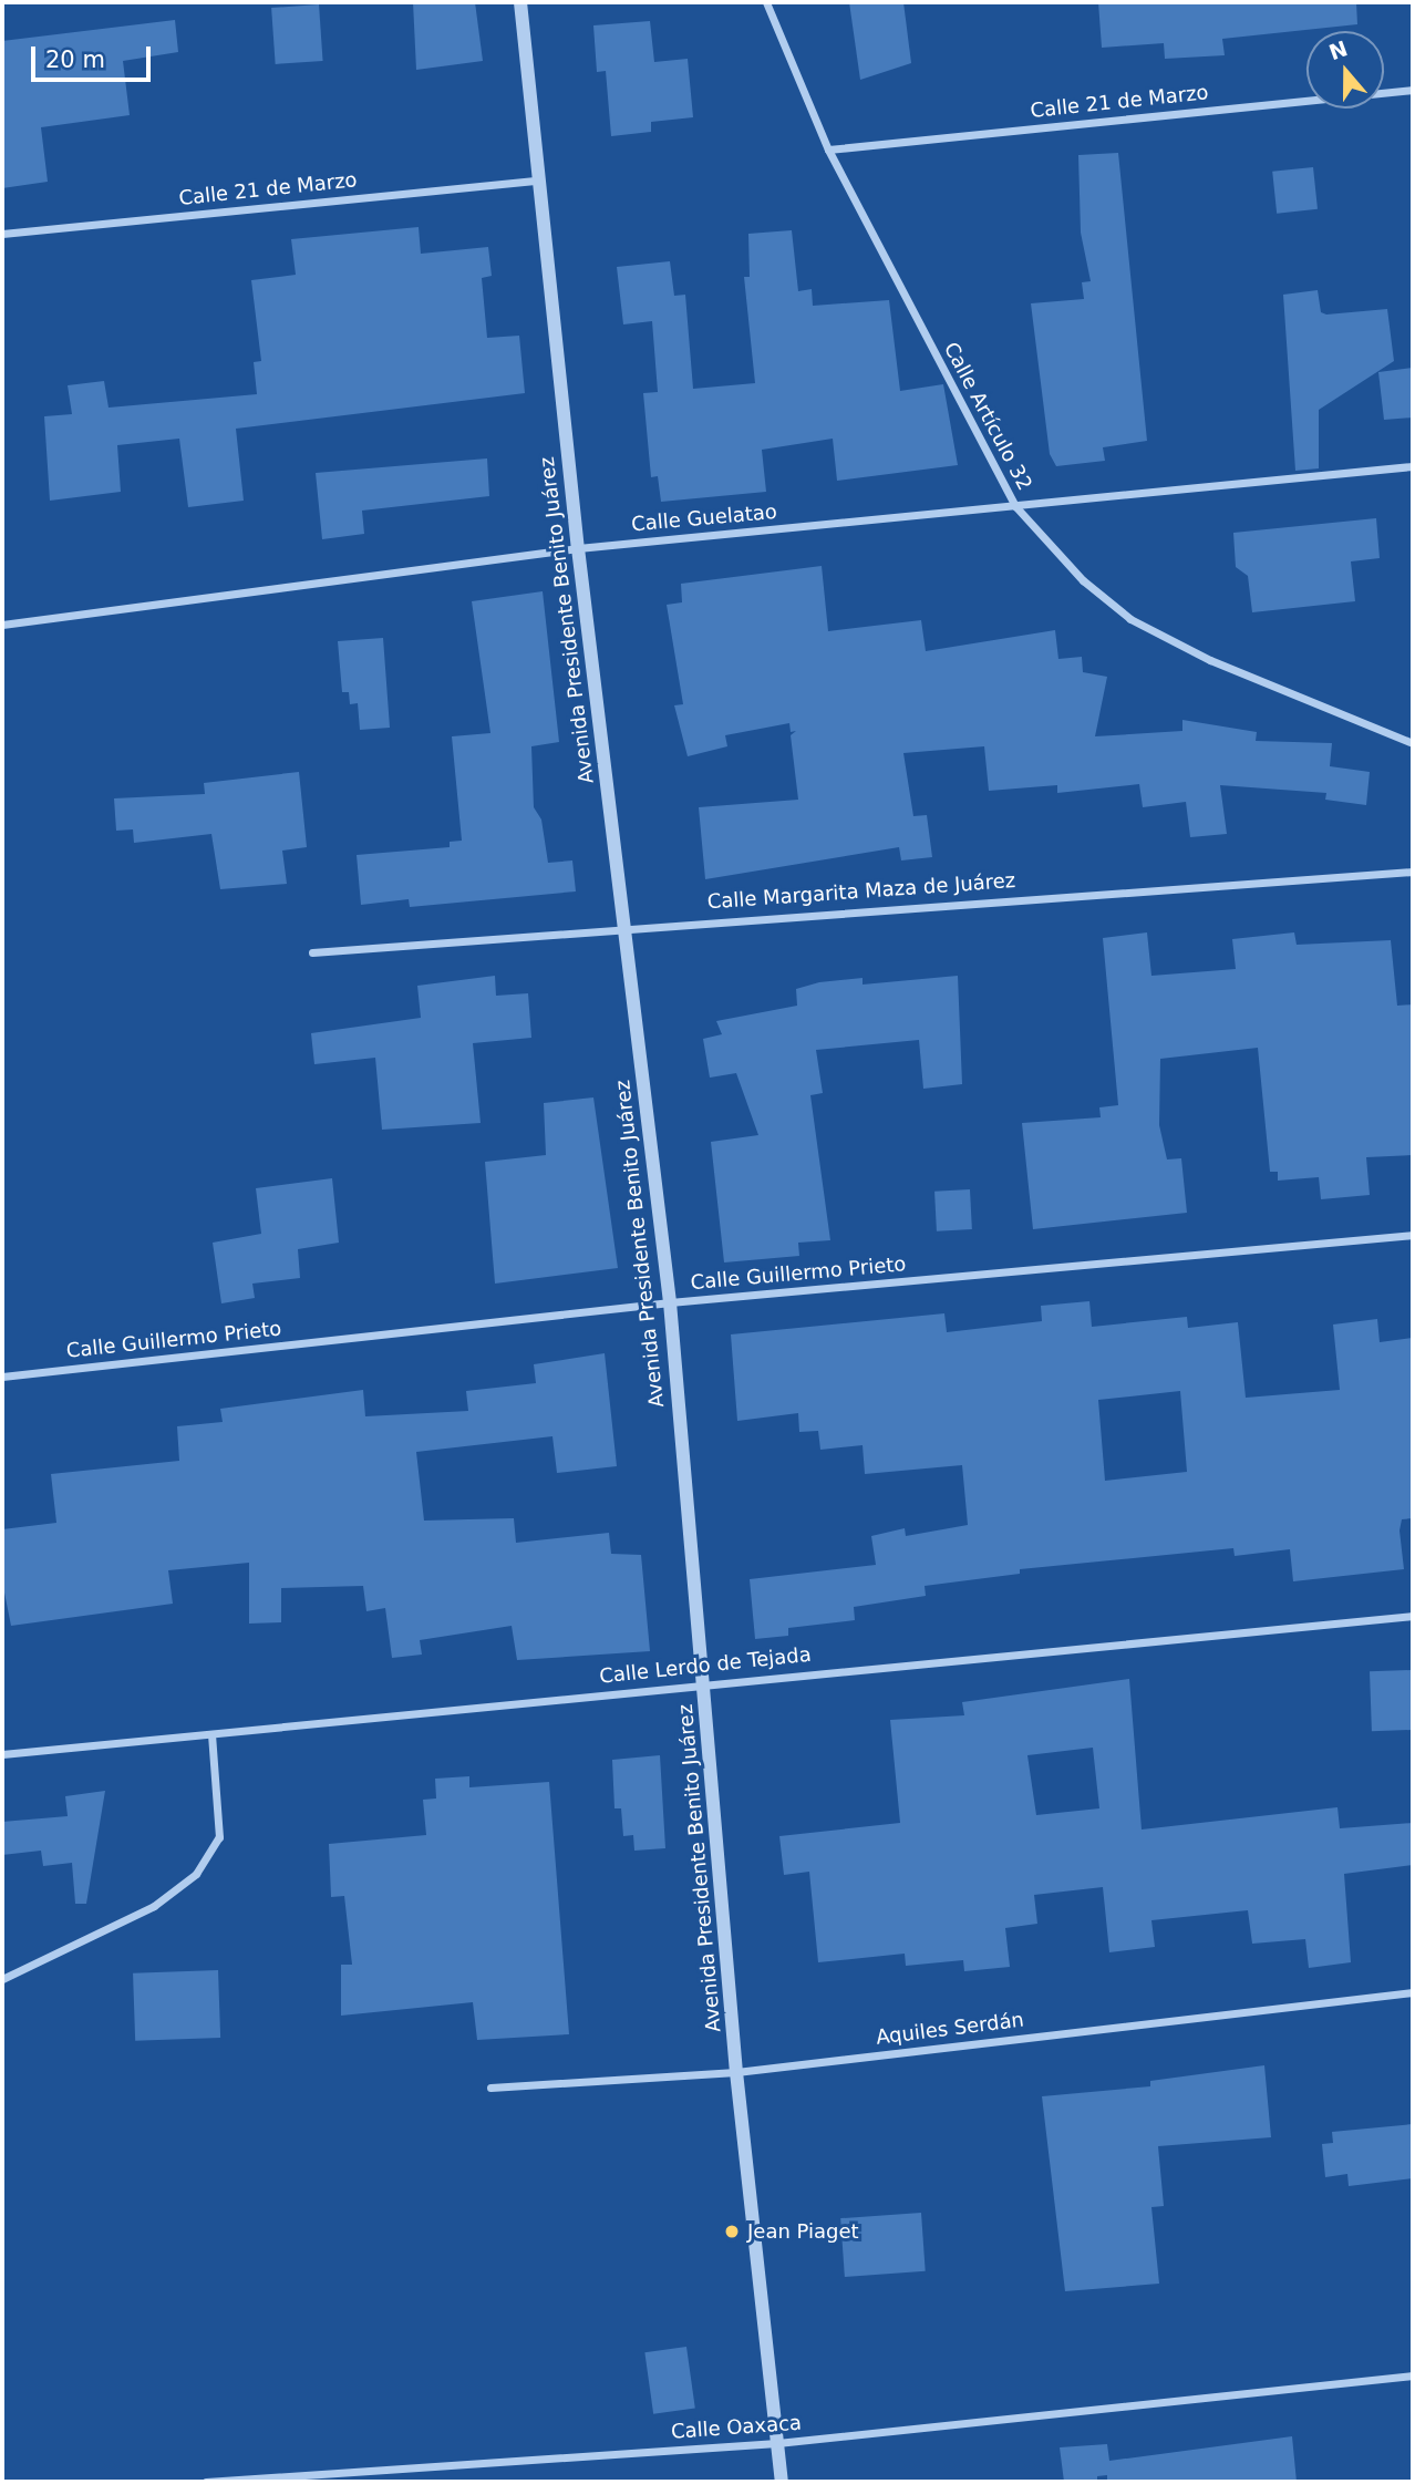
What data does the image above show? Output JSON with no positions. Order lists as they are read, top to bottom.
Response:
{
  "streets": {
    "street": [
      "Calle 21 de Marzo",
      "Calle Artículo 32",
      "Calle Guelatao",
      "Avenida Presidente Benito Juárez",
      "Calle Margarita Maza de Juárez",
      "Calle Guillermo Prieto",
      "Calle Lerdo de Tejada",
      "Aquiles Serdán",
      "Calle Oaxaca"
    ]
  },
  "crossings": [
    ["Calle 21 de Marzo", "Calle Artículo 32"],
    ["Calle 21 de Marzo", "Avenida Presidente Benito Juárez"],
    ["Calle Artículo 32", "Calle Guelatao"],
    ["Calle Guelatao", "Avenida Presidente Benito Juárez"],
    ["Avenida Presidente Benito Juárez", "Calle Margarita Maza de Juárez"],
    ["Avenida Presidente Benito Juárez", "Calle Guillermo Prieto"],
    ["Avenida Presidente Benito Juárez", "Calle Lerdo de Tejada"],
    ["Avenida Presidente Benito Juárez", "Aquiles Serdán"],
    ["Avenida Presidente Benito Juárez", "Calle Oaxaca"]
  ],
  "places": ["Jean Piaget"],
  "scale_bar": "20 m",
  "north": "top"
}
